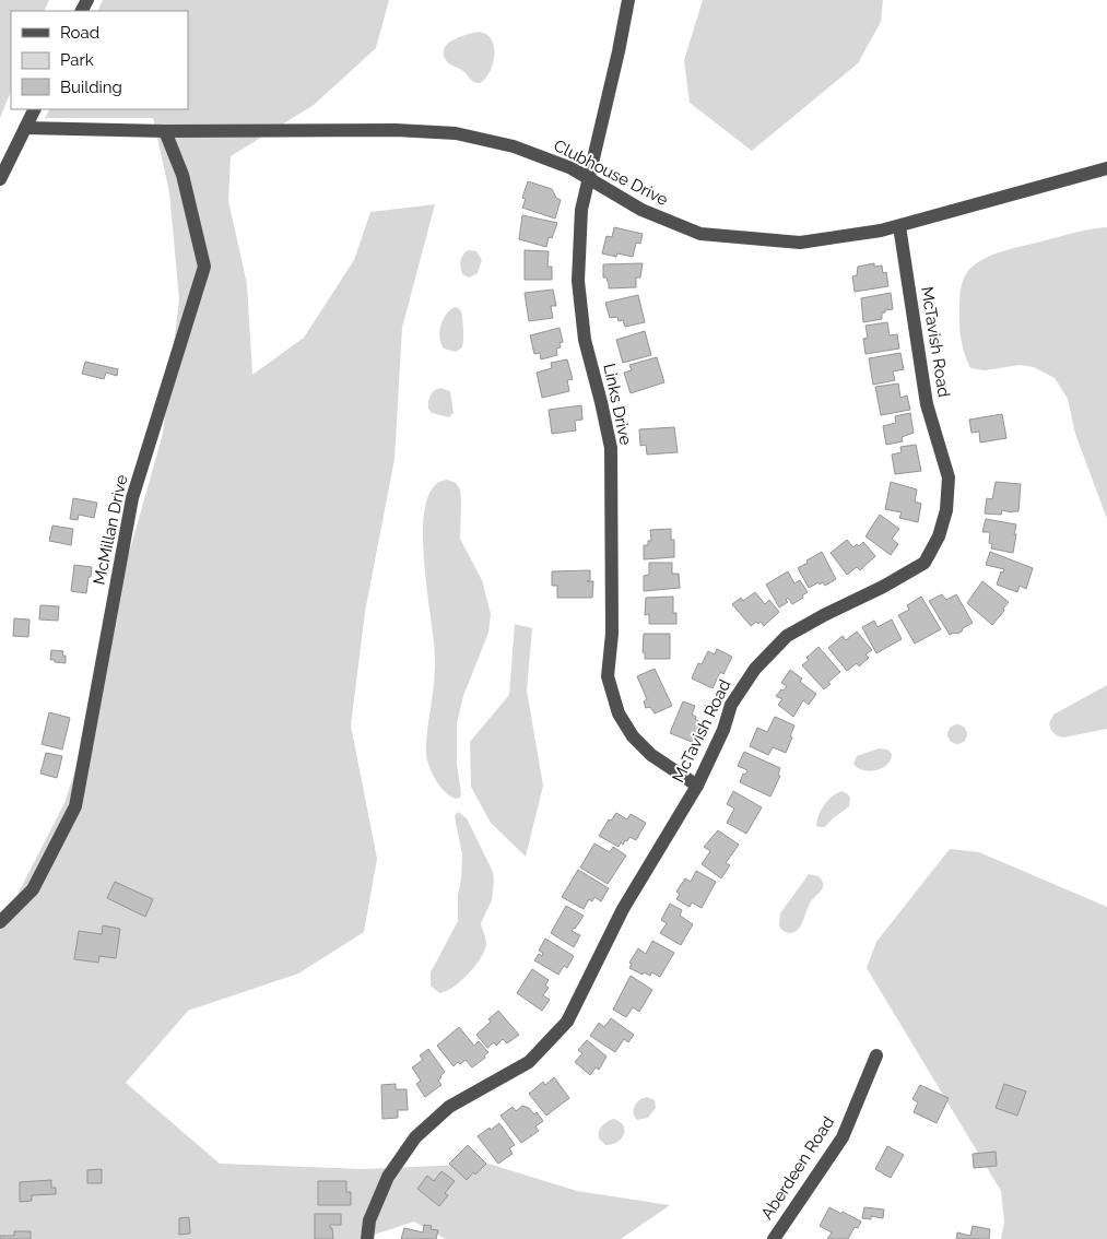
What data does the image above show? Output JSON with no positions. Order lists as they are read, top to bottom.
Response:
{
  "streets": {
    "street": [
      "Clubhouse Drive",
      "McTavish Road",
      "Links Drive",
      "McMillan Drive",
      "Aberdeen Road"
    ]
  },
  "crossings": [
    ["Clubhouse Drive", "McTavish Road"],
    ["Clubhouse Drive", "Links Drive"],
    ["Clubhouse Drive", "McMillan Drive"],
    ["McTavish Road", "Links Drive"]
  ],
  "legend": ["Road", "Park", "Building"]
}
